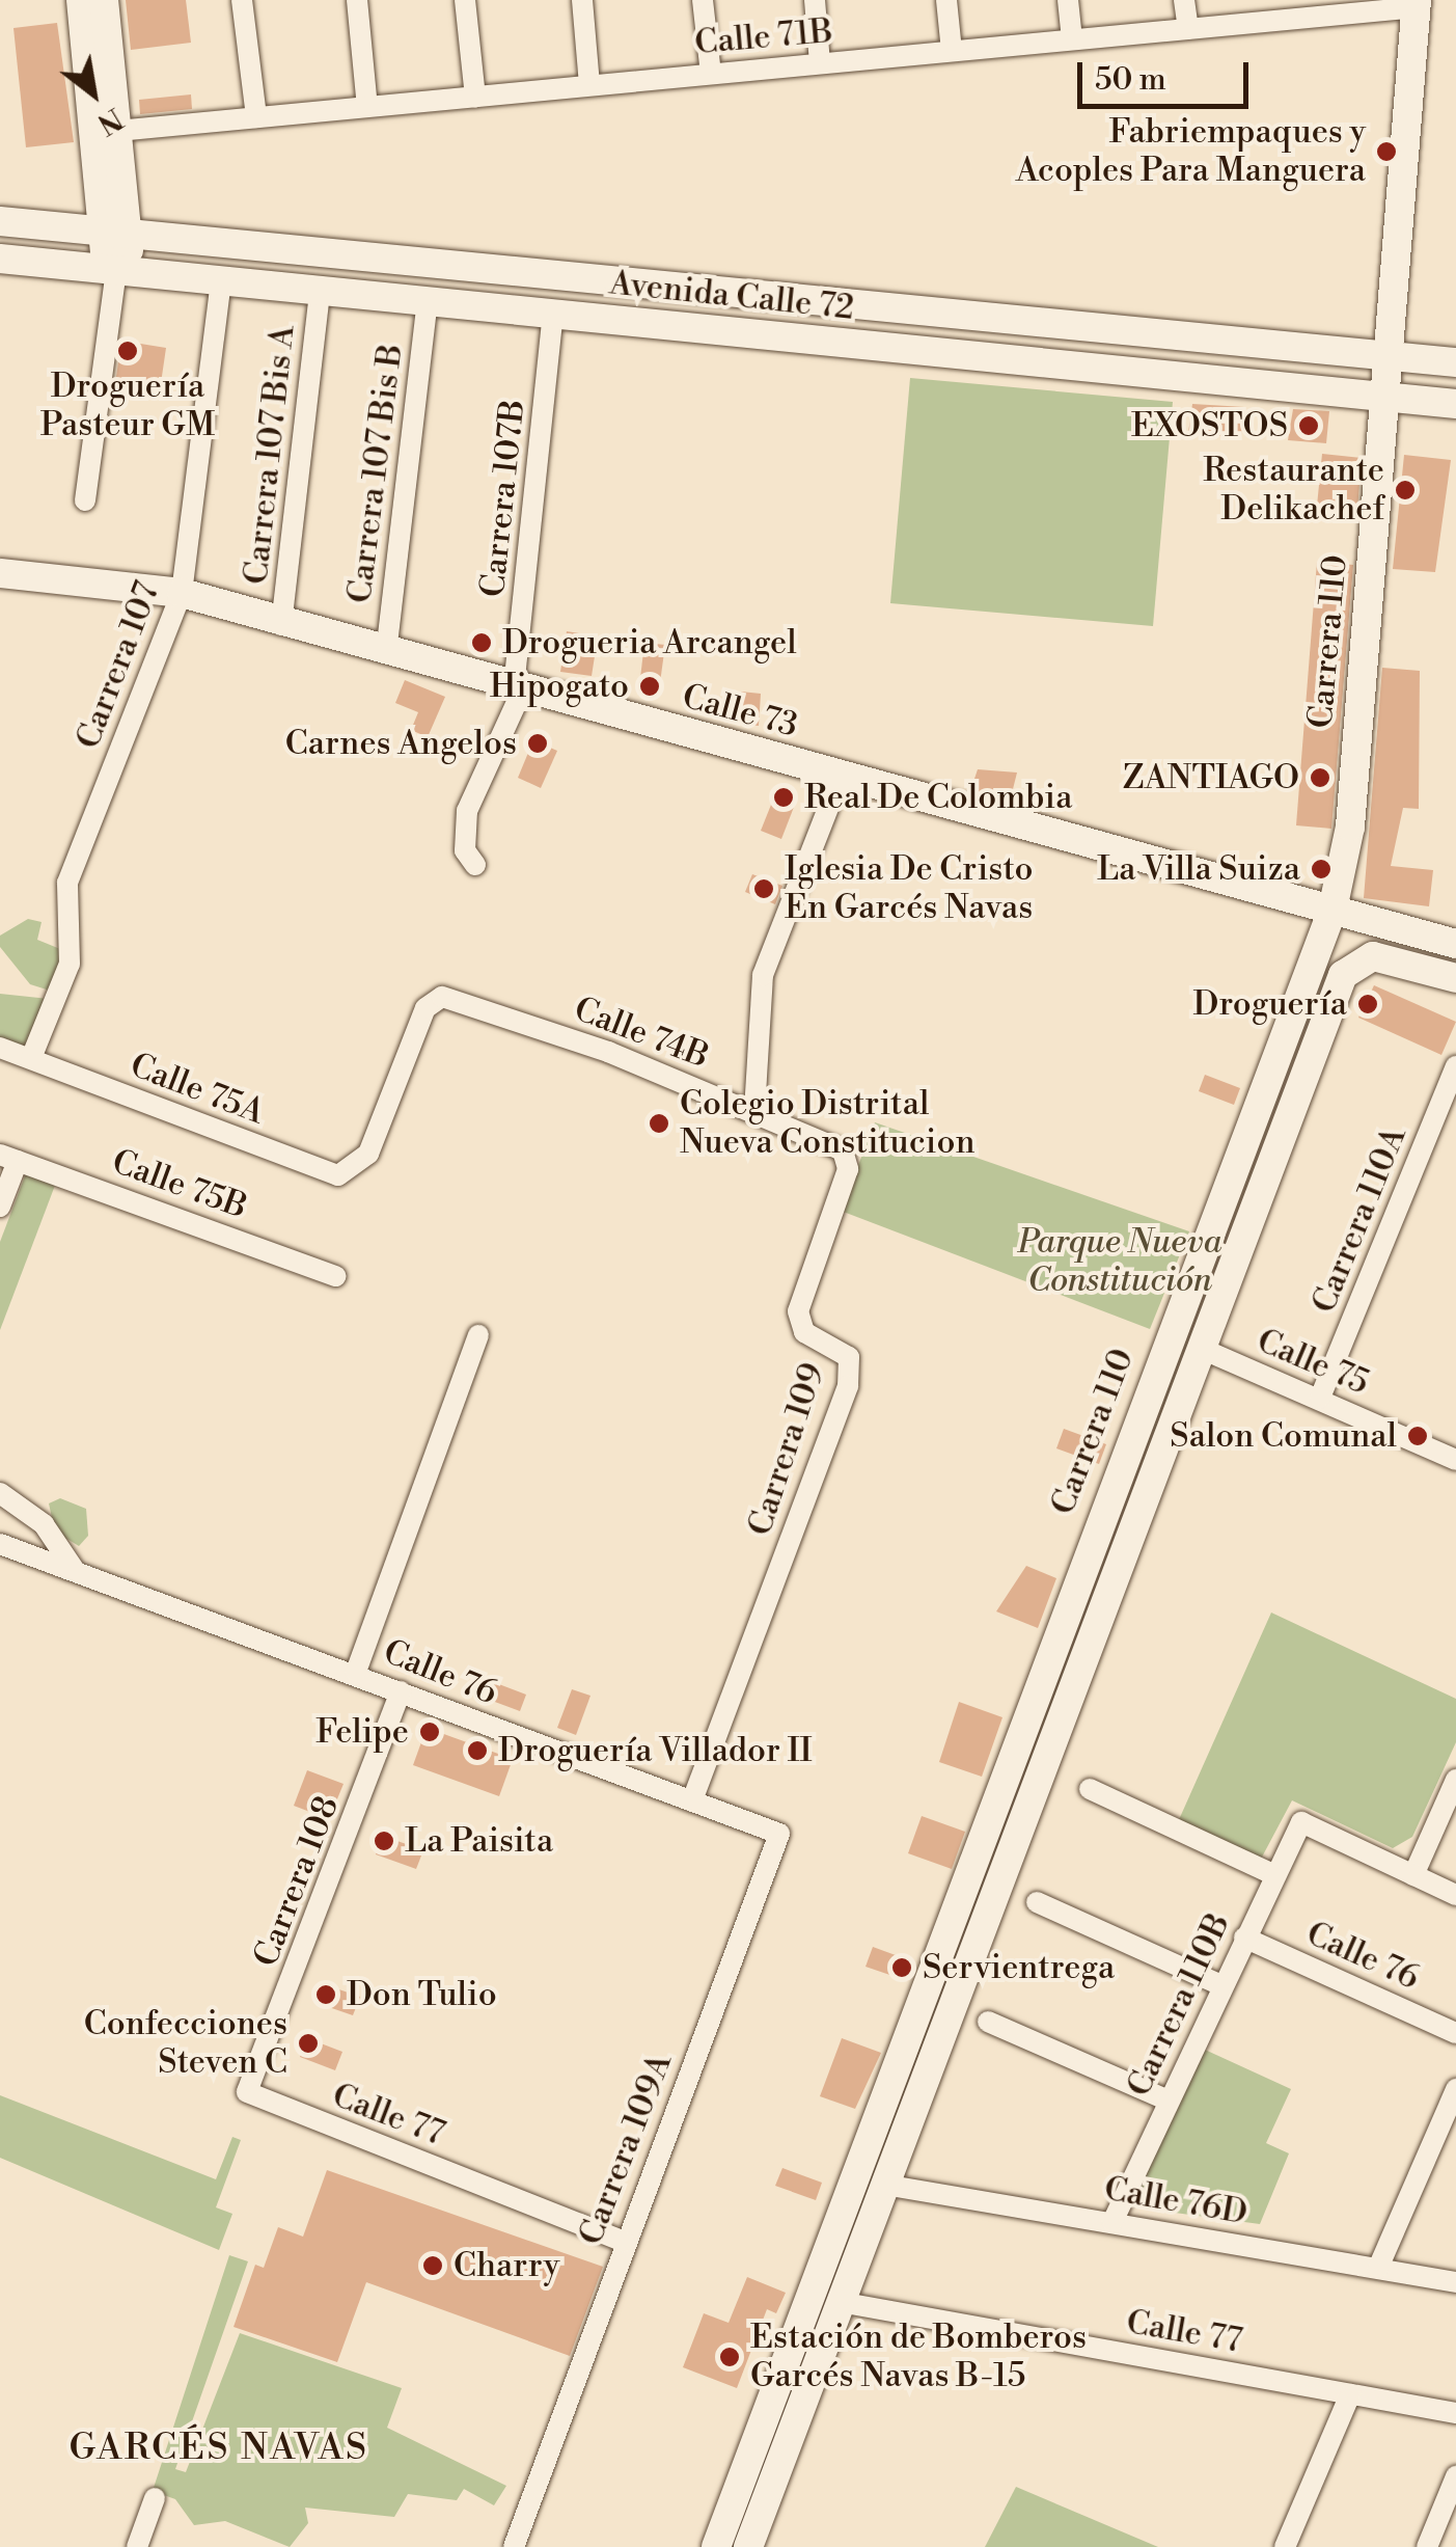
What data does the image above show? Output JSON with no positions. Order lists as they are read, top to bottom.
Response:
{
  "streets": {
    "main road": ["Avenida Calle 72", "Carrera 110", "Calle 73"],
    "street": [
      "Calle 71B",
      "Carrera 107 Bis A",
      "Carrera 107 Bis B",
      "Carrera 107B",
      "Carrera 107",
      "Calle 74B",
      "Calle 75A",
      "Calle 75B",
      "Carrera 110A",
      "Calle 75",
      "Carrera 109",
      "Calle 76",
      "Carrera 108",
      "Carrera 110B",
      "Calle 77",
      "Carrera 109A",
      "Calle 76D"
    ]
  },
  "crossings": [
    ["Calle 71B", "Carrera 110"],
    ["Avenida Calle 72", "Carrera 107 Bis A"],
    ["Avenida Calle 72", "Carrera 107 Bis B"],
    ["Avenida Calle 72", "Carrera 107B"],
    ["Avenida Calle 72", "Carrera 110"],
    ["Avenida Calle 72", "Carrera 107"],
    ["Carrera 107 Bis A", "Calle 73"],
    ["Carrera 107 Bis B", "Calle 73"],
    ["Carrera 107B", "Calle 73"],
    ["Carrera 110", "Calle 73"],
    ["Carrera 110", "Calle 75"],
    ["Carrera 110", "Calle 77"],
    ["Carrera 110", "Calle 76D"],
    ["Carrera 107", "Calle 73"],
    ["Carrera 107", "Calle 75A"],
    ["Calle 74B", "Calle 75A"],
    ["Calle 74B", "Carrera 109"],
    ["Carrera 110A", "Calle 75"],
    ["Carrera 109", "Calle 76"],
    ["Calle 76", "Carrera 108"],
    ["Calle 76", "Carrera 110B"],
    ["Calle 76", "Carrera 109A"],
    ["Carrera 108", "Calle 77"],
    ["Carrera 110B", "Calle 76D"],
    ["Calle 77", "Carrera 109A"]
  ],
  "districts": ["GARCÉS NAVAS"],
  "parks": ["Parque Nueva Constitución"],
  "places": [
    "Fabriempaques y Acoples Para Manguera",
    "Droguería Pasteur GM",
    "EXOSTOS",
    "Restaurante Delikachef",
    "Drogueria Arcangel",
    "Hipogato",
    "Carnes Angelos",
    "ZANTIAGO",
    "Real De Colombia",
    "La Villa Suiza",
    "Iglesia De Cristo En Garcés Navas",
    "Droguería",
    "Colegio Distrital Nueva Constitucion",
    "Salon Comunal",
    "Felipe",
    "Droguería Villador II",
    "La Paisita",
    "Servientrega",
    "Don Tulio",
    "Confecciones Steven C",
    "Charry",
    "Estación de Bomberos Garcés Navas B-15"
  ],
  "scale_bar": "50 m",
  "north": "bottom right"
}
